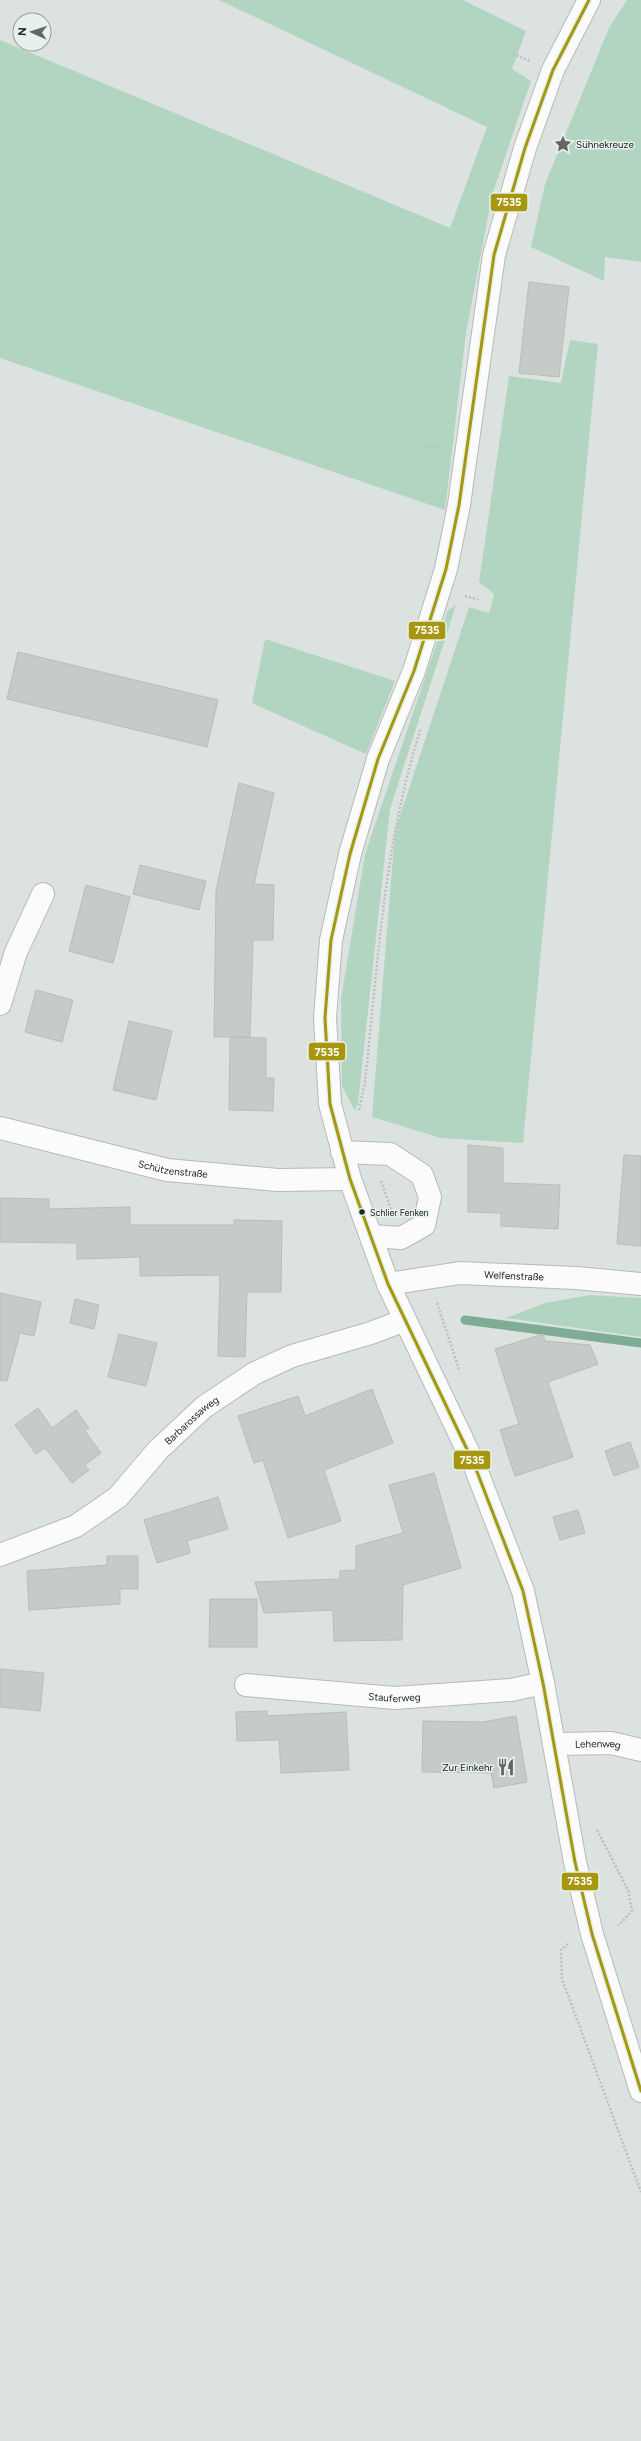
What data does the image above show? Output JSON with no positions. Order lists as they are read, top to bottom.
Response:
{
  "streets": {
    "main road": [
      "Schützenstraße",
      "Welfenstraße",
      "Barbarossaweg",
      "Stauferweg",
      "Lehenweg"
    ]
  },
  "places": {
    "place": ["Sühnekreuze"],
    "other": ["Schlier Fenken"],
    "restaurant": ["Zur Einkehr"]
  },
  "lines": ["transit line 7535"],
  "north": "left"
}
